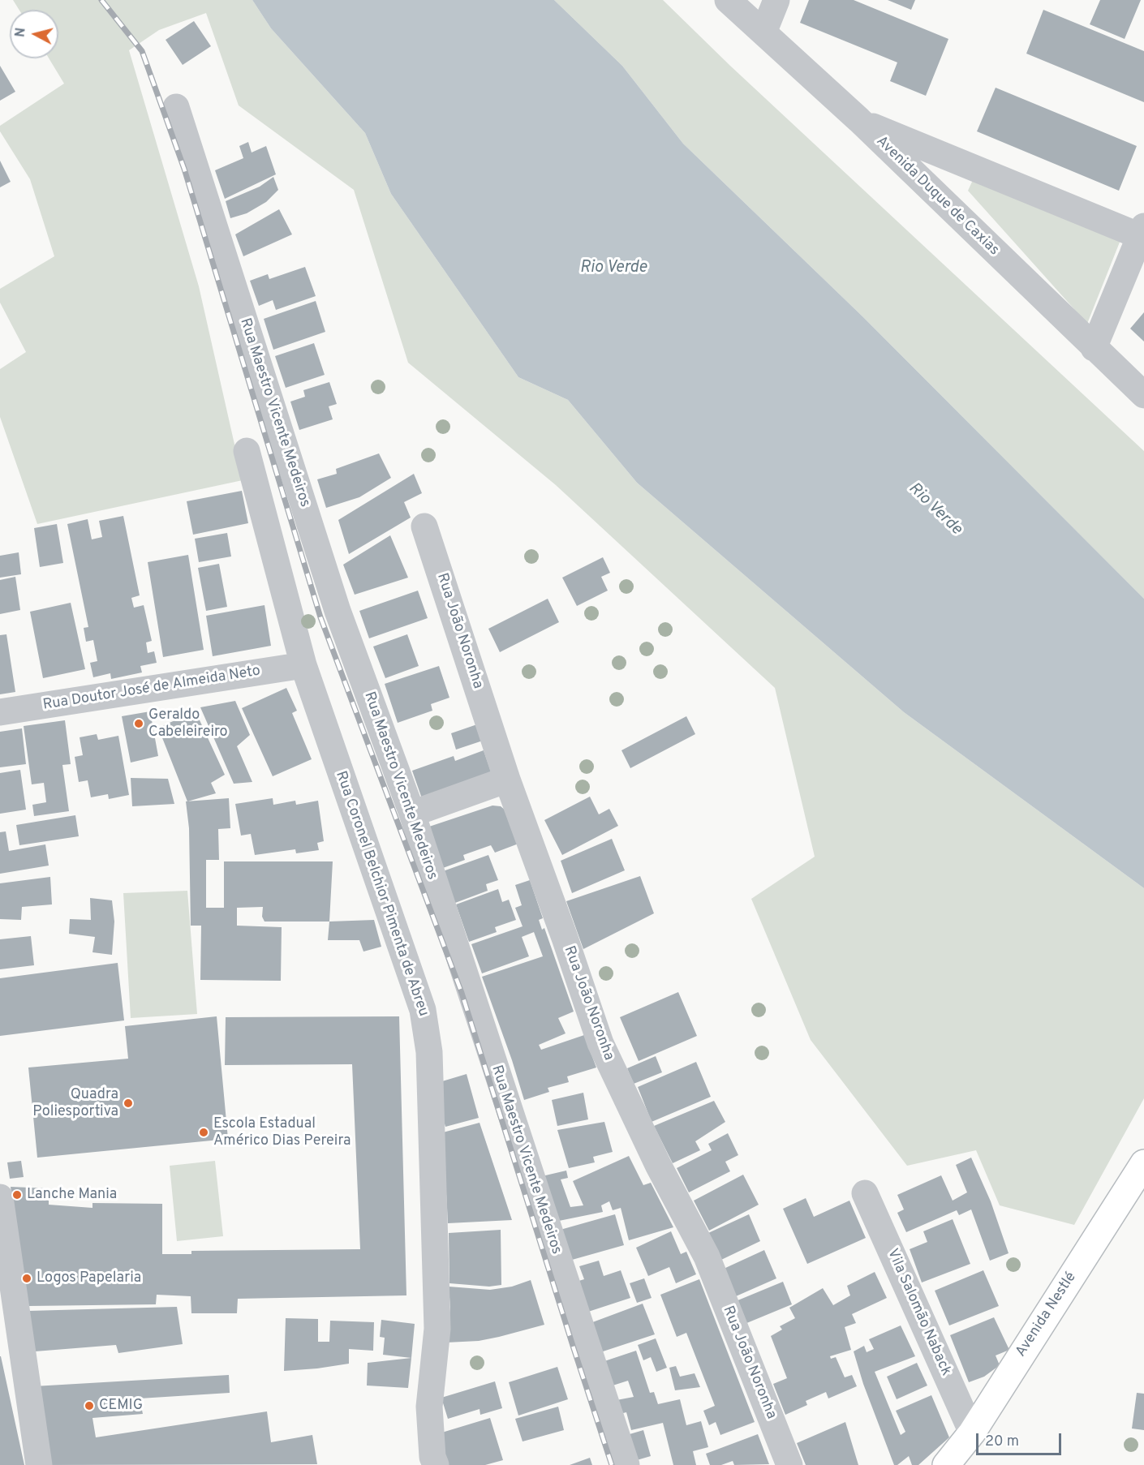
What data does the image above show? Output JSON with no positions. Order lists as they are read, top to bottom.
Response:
{
  "streets": {
    "main road": ["Avenida Nestlé"],
    "street": [
      "Avenida Duque de Caxias",
      "Rua Maestro Vicente Medeiros",
      "Rua João Noronha",
      "Rua Doutor José de Almeida Neto",
      "Rua Coronel Belchior Pimenta de Abreu",
      "Vila Salomão Naback"
    ]
  },
  "crossings": [
    ["Rua Doutor José de Almeida Neto", "Rua Coronel Belchior Pimenta de Abreu"],
    ["Vila Salomão Naback", "Avenida Nestlé"]
  ],
  "water": ["Rio Verde"],
  "places": [
    "Geraldo Cabeleireiro",
    "Quadra Poliesportiva",
    "Escola Estadual Américo Dias Pereira",
    "Lanche Mania",
    "Logos Papelaria",
    "CEMIG"
  ],
  "scale_bar": "20 m",
  "north": "left"
}
